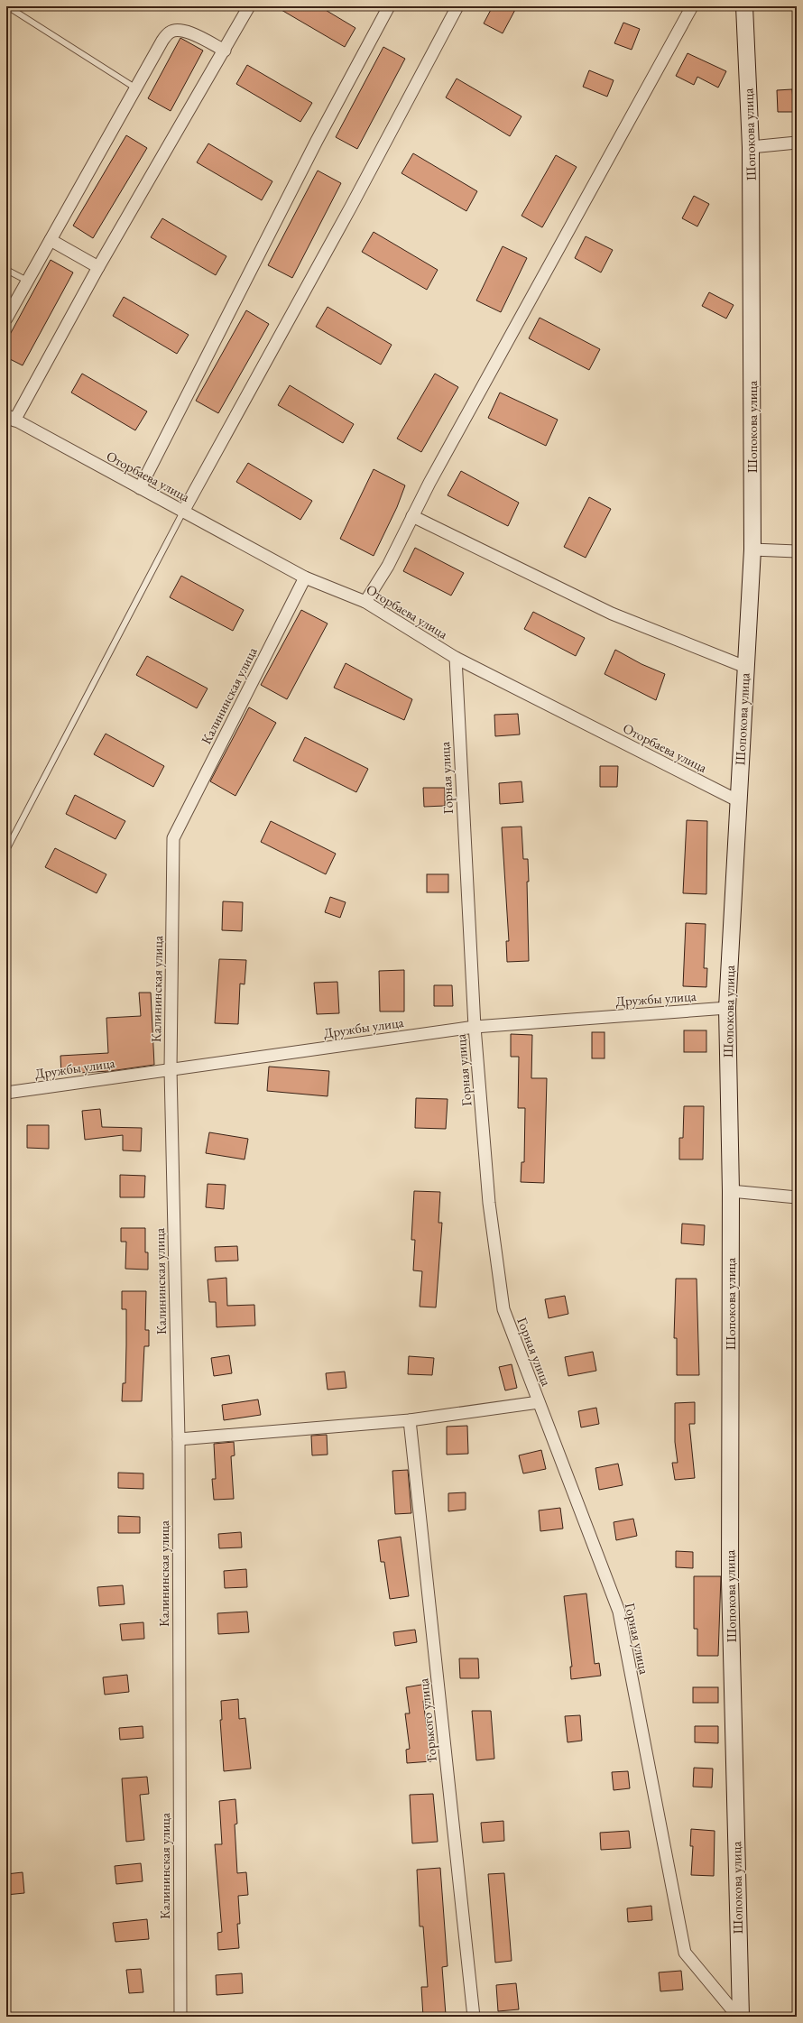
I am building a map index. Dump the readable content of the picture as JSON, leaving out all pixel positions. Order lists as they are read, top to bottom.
{
  "streets": {
    "street": [
      "Шопокова улица",
      "Оторбаева улица",
      "Калининская улица",
      "Горная улица",
      "Дружбы улица",
      "Горького улица"
    ]
  },
  "crossings": [
    ["Шопокова улица", "Оторбаева улица"],
    ["Шопокова улица", "Горная улица"],
    ["Шопокова улица", "Дружбы улица"],
    ["Оторбаева улица", "Калининская улица"],
    ["Оторбаева улица", "Горная улица"],
    ["Калининская улица", "Дружбы улица"],
    ["Горная улица", "Дружбы улица"]
  ]
}
